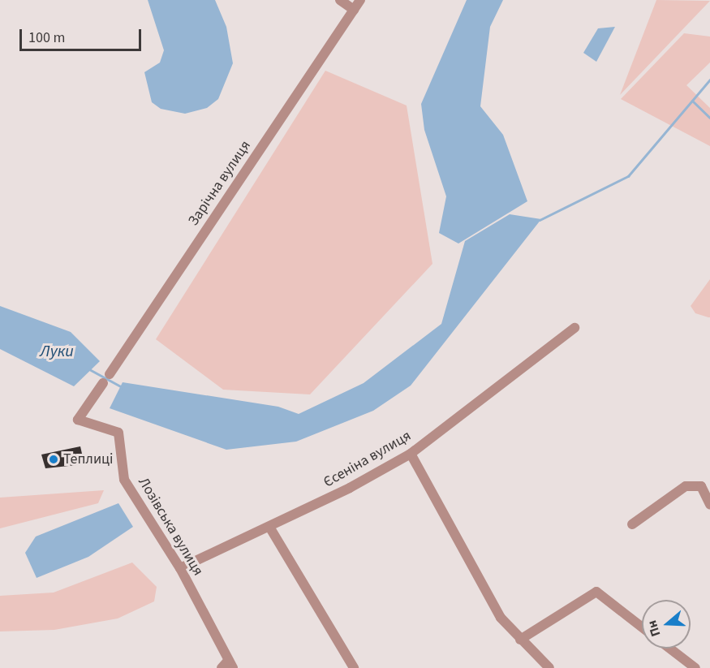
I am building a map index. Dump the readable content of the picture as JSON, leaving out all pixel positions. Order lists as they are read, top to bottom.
{
  "streets": {
    "street": ["Зарічна вулиця", "Єсеніна вулиця", "Лозівська вулиця"]
  },
  "crossings": [
    ["Єсеніна вулиця", "Лозівська вулиця"]
  ],
  "water": ["Луки"],
  "places": ["Теплиці"],
  "scale_bar": "100 m",
  "north": "left"
}
